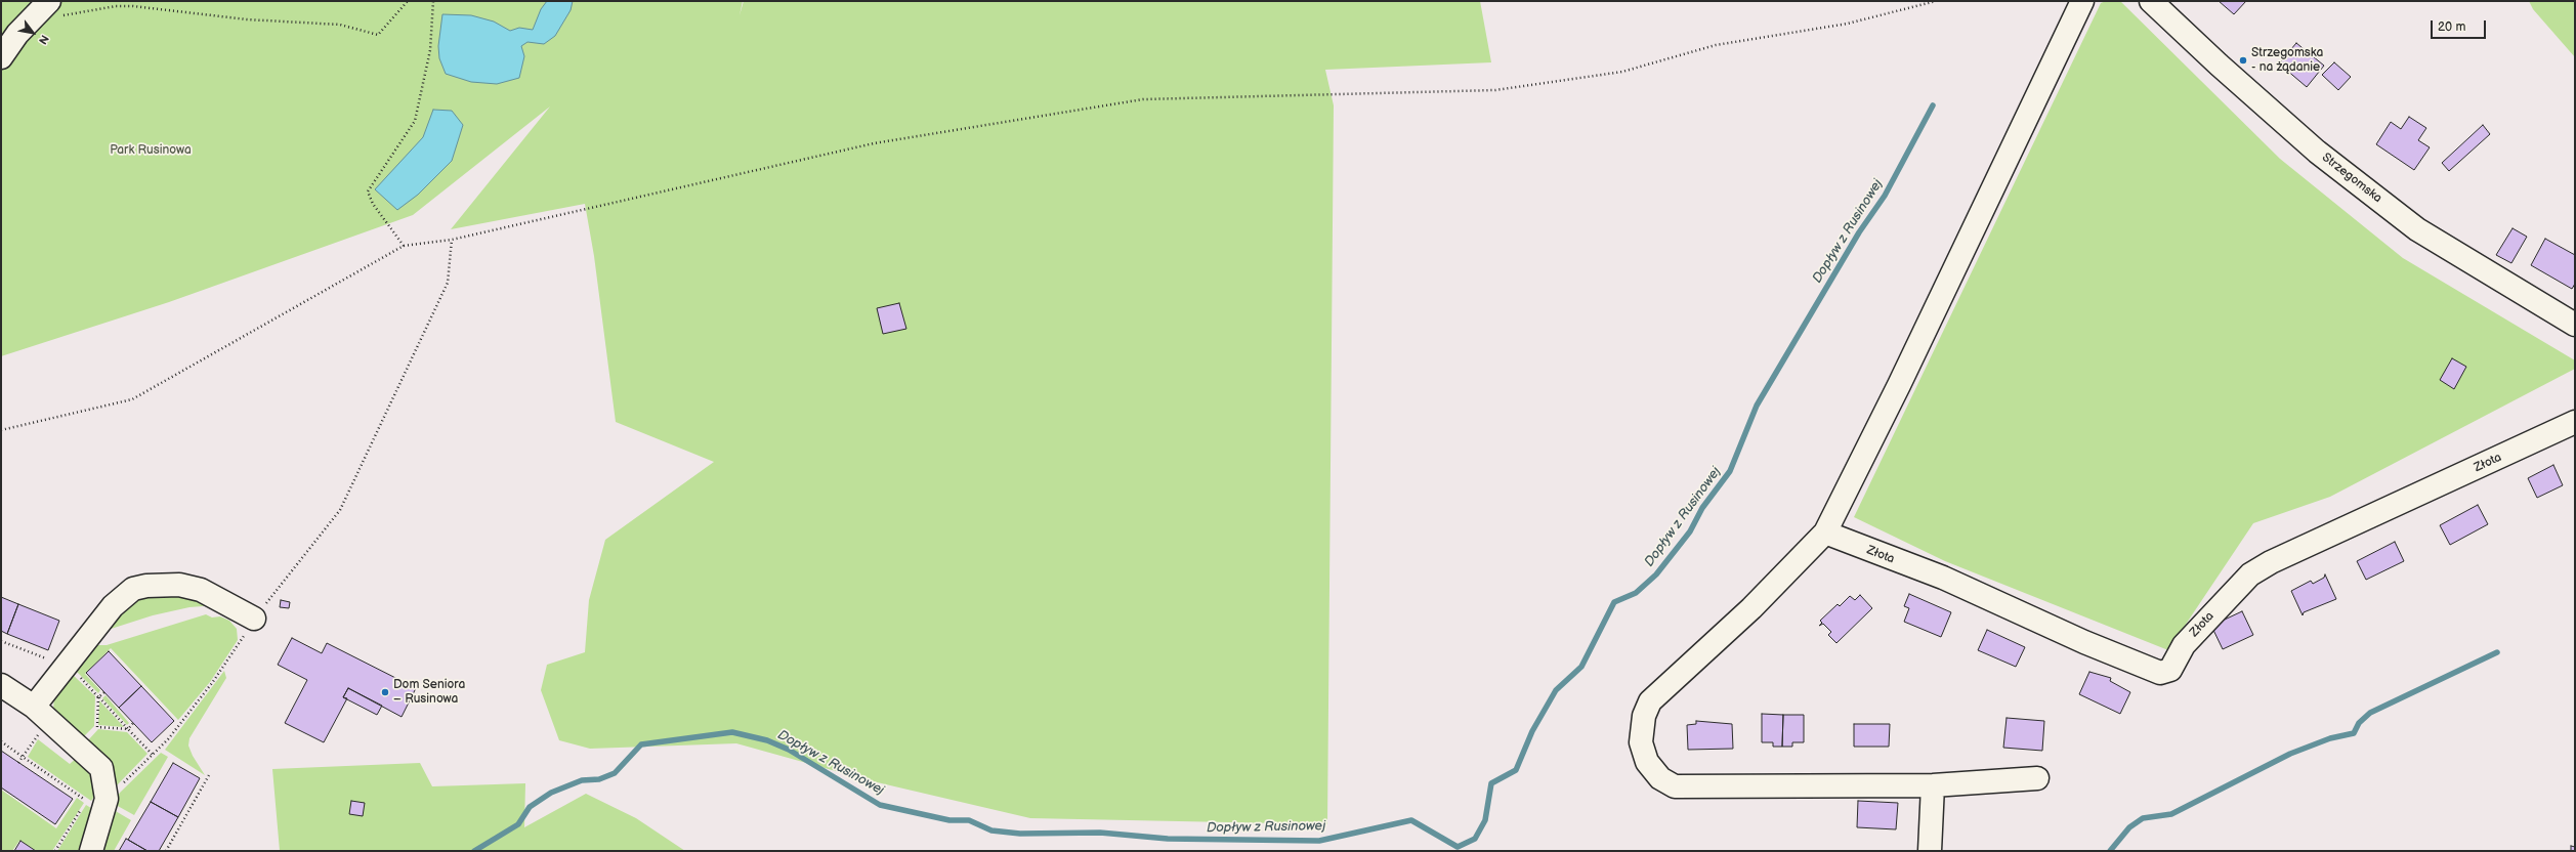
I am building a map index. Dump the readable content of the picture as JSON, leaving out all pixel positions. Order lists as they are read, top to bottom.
{
  "streets": {
    "street": ["Strzegomska", "Złota"]
  },
  "water": ["Dopływ z Rusinowej"],
  "parks": ["Park Rusinowa"],
  "places": ["Strzegomska - na żądanie", "Dom Seniora – Rusinowa"],
  "scale_bar": "20 m",
  "north": "bottom right"
}
